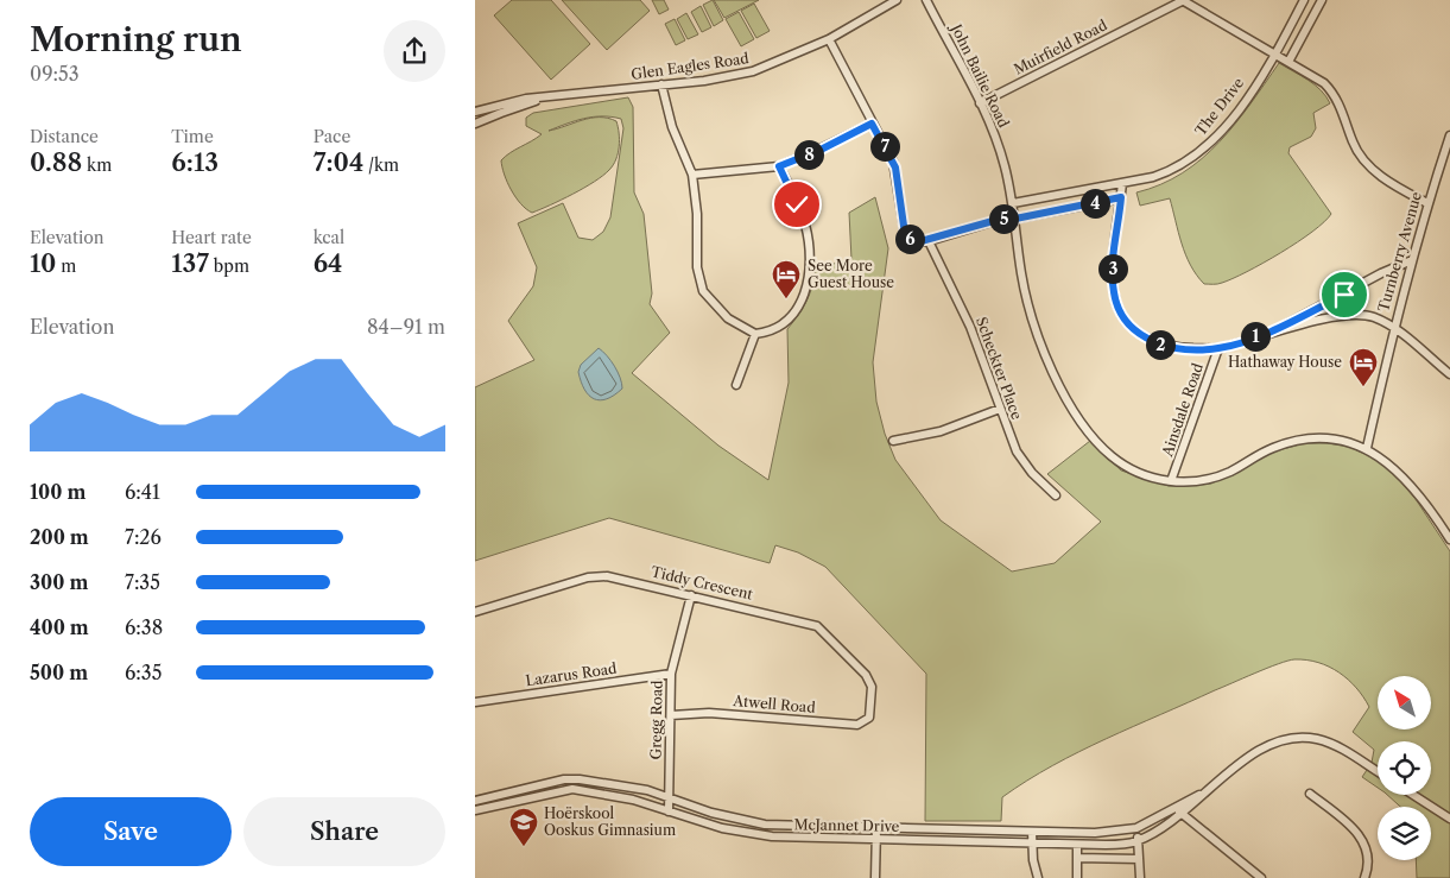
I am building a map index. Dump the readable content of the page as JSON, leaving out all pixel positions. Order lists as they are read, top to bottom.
{
  "streets": {
    "street": [
      "Muirfield Road",
      "Glen Eagles Road",
      "John Bailie Road",
      "The Drive",
      "Turnberry Avenue",
      "Scheckter Place",
      "Ainsdale Road",
      "Tiddy Crescent",
      "Lazarus Road",
      "Atwell Road",
      "Gregg Road",
      "McJannet Drive"
    ]
  },
  "crossings": [
    ["Muirfield Road", "John Bailie Road"],
    ["John Bailie Road", "The Drive"],
    ["John Bailie Road", "Turnberry Avenue"],
    ["John Bailie Road", "Ainsdale Road"],
    ["Tiddy Crescent", "Atwell Road"],
    ["Tiddy Crescent", "Gregg Road"],
    ["Lazarus Road", "Gregg Road"],
    ["Atwell Road", "Gregg Road"],
    ["Gregg Road", "McJannet Drive"]
  ],
  "places": {
    "hotel": ["See More Guest House", "Hathaway House"],
    "school or university": ["Hoërskool Ooskus Gimnasium"]
  },
  "north": "top left",
  "page": {
    "heading": ["Morning run", "09:53"],
    "stats": [
      ["Distance", "0.88 km"],
      ["Time", "6:13"],
      ["Pace", "7:04 /km"],
      ["Elevation", "10 m"],
      ["Heart rate", "137 bpm"],
      ["kcal", "64"]
    ],
    "pins": [
      "7",
      "8",
      "4",
      "5",
      "6",
      "3",
      "1",
      "2"
    ],
    "chart": ["Elevation", "84–91 m"],
    "list": [
      {
        "name": "100 m",
        "note": "6:41"
      },
      {
        "name": "200 m",
        "note": "7:26"
      },
      {
        "name": "300 m",
        "note": "7:35"
      },
      {
        "name": "400 m",
        "note": "6:38"
      },
      {
        "name": "500 m",
        "note": "6:35"
      }
    ],
    "buttons": ["Save", "Share"]
  }
}
